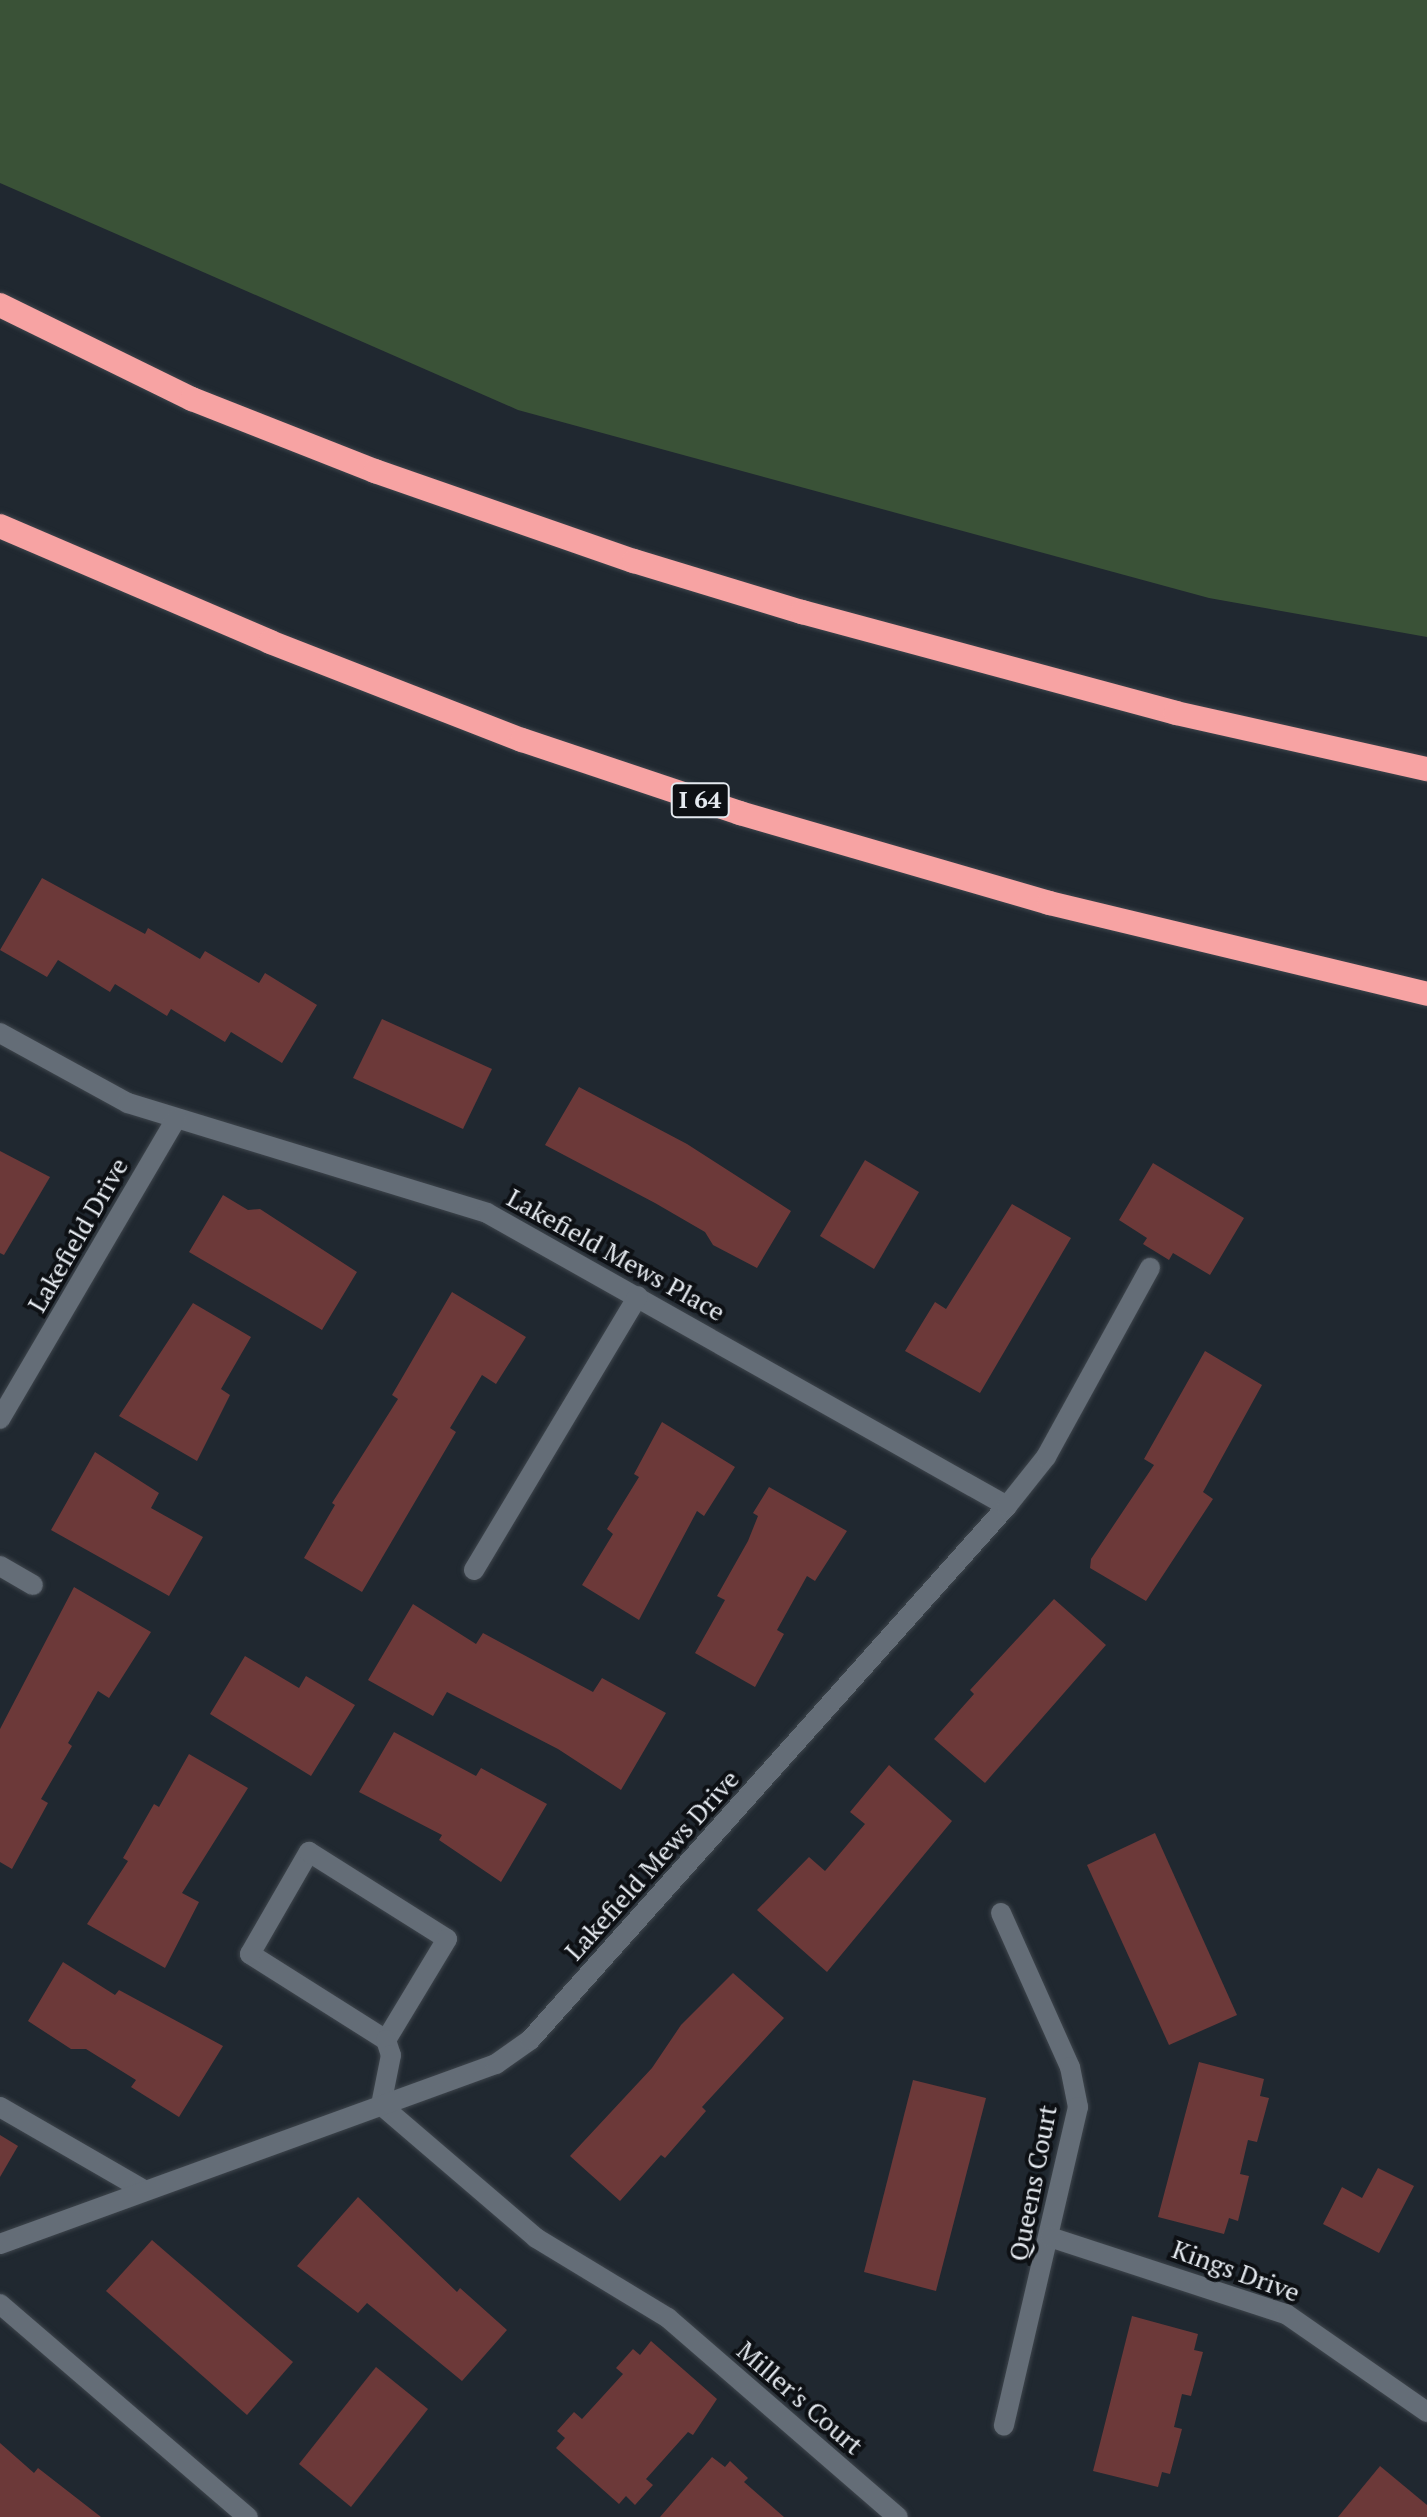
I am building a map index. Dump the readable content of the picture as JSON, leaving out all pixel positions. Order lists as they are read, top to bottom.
{
  "streets": {
    "highway": ["I 64"],
    "street": [
      "Lakefield Drive",
      "Lakefield Mews Place",
      "Lakefield Mews Drive",
      "Queens Court",
      "Kings Drive",
      "Miller's Court"
    ]
  },
  "crossings": [
    ["Lakefield Drive", "Lakefield Mews Place"],
    ["Lakefield Mews Place", "Lakefield Mews Drive"],
    ["Lakefield Mews Drive", "Miller's Court"],
    ["Queens Court", "Kings Drive"]
  ]
}
